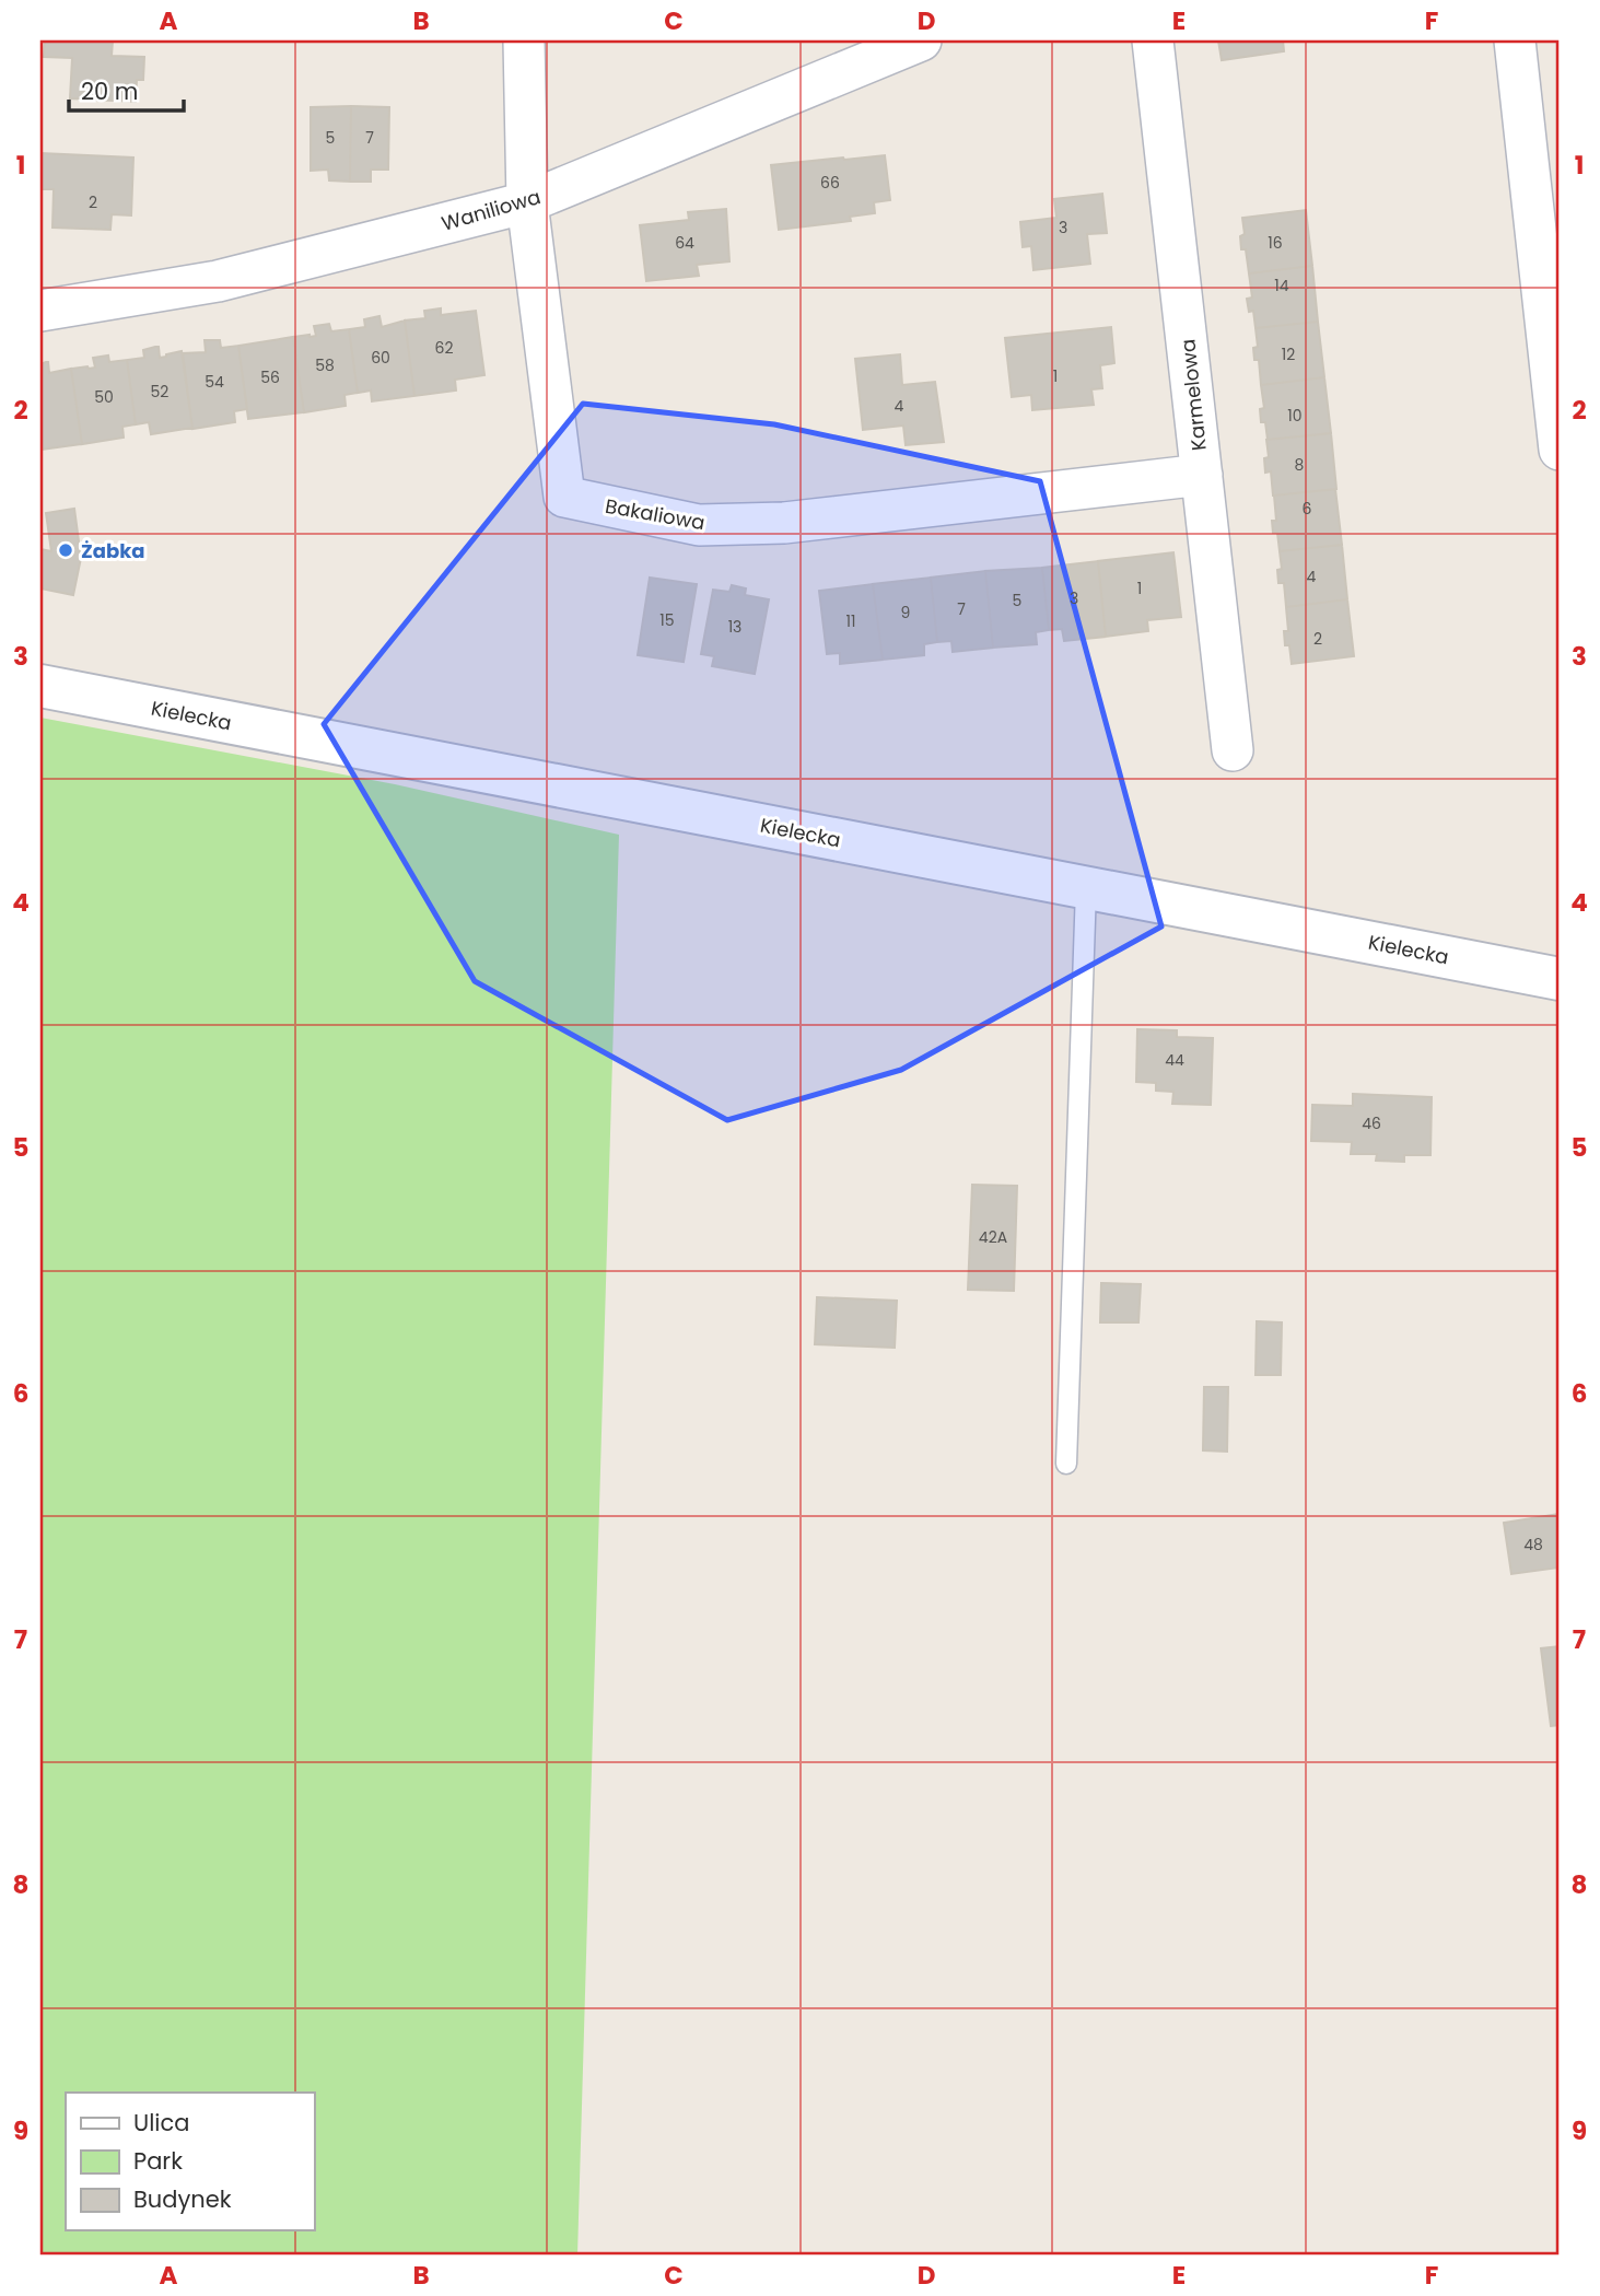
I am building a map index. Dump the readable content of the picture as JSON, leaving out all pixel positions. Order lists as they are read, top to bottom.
{
  "streets": {
    "street": [
      "Waniliowa",
      "Karmelowa",
      "Bakaliowa",
      "Kielecka"
    ]
  },
  "crossings": [
    ["Waniliowa", "Bakaliowa"],
    ["Karmelowa", "Bakaliowa"]
  ],
  "places": ["Żabka"],
  "house_numbers": [
    "5",
    "7",
    "66",
    "2",
    "3",
    "64",
    "16",
    "14",
    "62",
    "12",
    "60",
    "58",
    "1",
    "56",
    "54",
    "52",
    "50",
    "4",
    "10",
    "8",
    "6",
    "4",
    "1",
    "3",
    "5",
    "7",
    "9",
    "15",
    "11",
    "13",
    "2",
    "44",
    "46",
    "42A",
    "48"
  ],
  "legend": ["Ulica", "Park", "Budynek"],
  "scale_bar": "20 m",
  "grid": {
    "columns": [
      "A",
      "B",
      "C",
      "D",
      "E",
      "F"
    ],
    "rows": [
      "1",
      "2",
      "3",
      "4",
      "5",
      "6",
      "7",
      "8",
      "9"
    ]
  }
}
